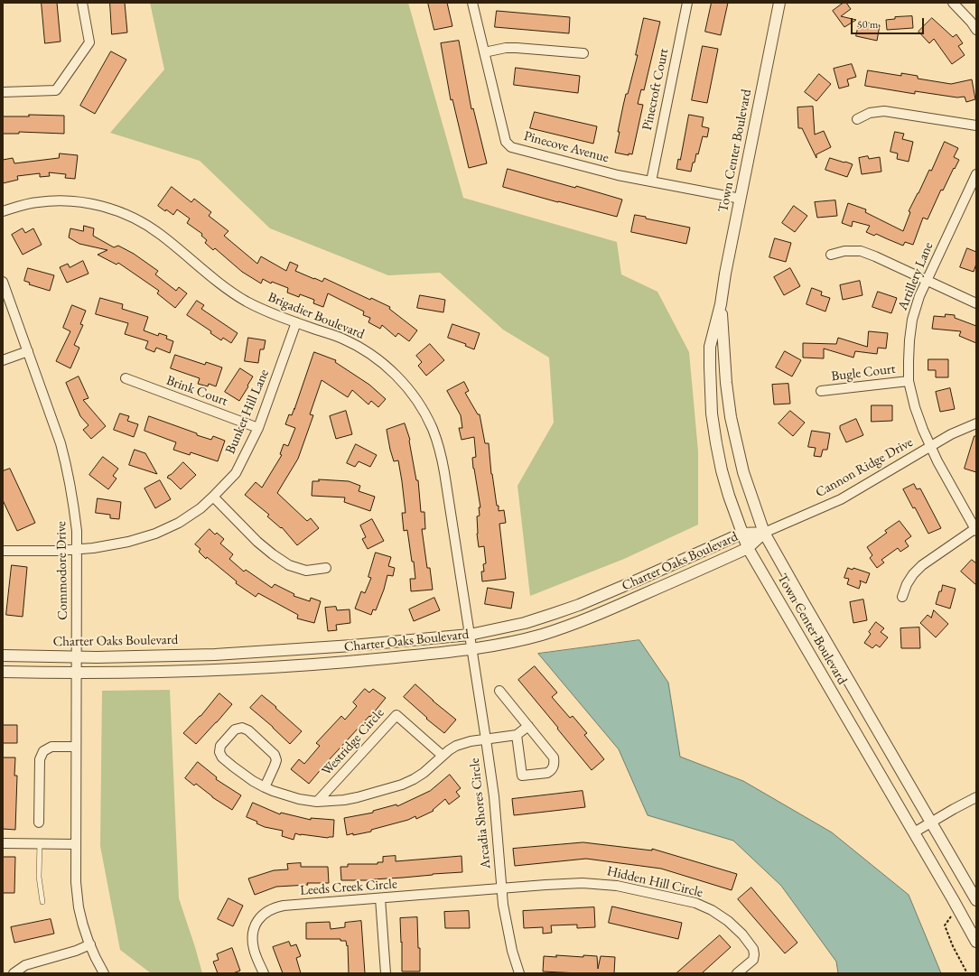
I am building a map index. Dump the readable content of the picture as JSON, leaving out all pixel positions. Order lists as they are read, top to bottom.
{
  "streets": {
    "street": [
      "Pinecroft Court",
      "Pinecove Avenue",
      "Town Center Boulevard",
      "Artillery Lane",
      "Brigadier Boulevard",
      "Bugle Court",
      "Brink Court",
      "Bunker Hill Lane",
      "Cannon Ridge Drive",
      "Charter Oaks Boulevard",
      "Commodore Drive",
      "Westridge Circle",
      "Arcadia Shores Circle",
      "Hidden Hill Circle",
      "Leeds Creek Circle"
    ]
  },
  "crossings": [
    ["Pinecroft Court", "Pinecove Avenue"],
    ["Pinecove Avenue", "Town Center Boulevard"],
    ["Town Center Boulevard", "Cannon Ridge Drive"],
    ["Town Center Boulevard", "Charter Oaks Boulevard"],
    ["Artillery Lane", "Bugle Court"],
    ["Artillery Lane", "Cannon Ridge Drive"],
    ["Brigadier Boulevard", "Bunker Hill Lane"],
    ["Brigadier Boulevard", "Charter Oaks Boulevard"],
    ["Brigadier Boulevard", "Arcadia Shores Circle"],
    ["Brink Court", "Bunker Hill Lane"],
    ["Bunker Hill Lane", "Commodore Drive"],
    ["Cannon Ridge Drive", "Charter Oaks Boulevard"],
    ["Charter Oaks Boulevard", "Commodore Drive"],
    ["Charter Oaks Boulevard", "Arcadia Shores Circle"],
    ["Arcadia Shores Circle", "Hidden Hill Circle"],
    ["Arcadia Shores Circle", "Leeds Creek Circle"],
    ["Hidden Hill Circle", "Leeds Creek Circle"]
  ],
  "scale_bar": "50 m"
}
